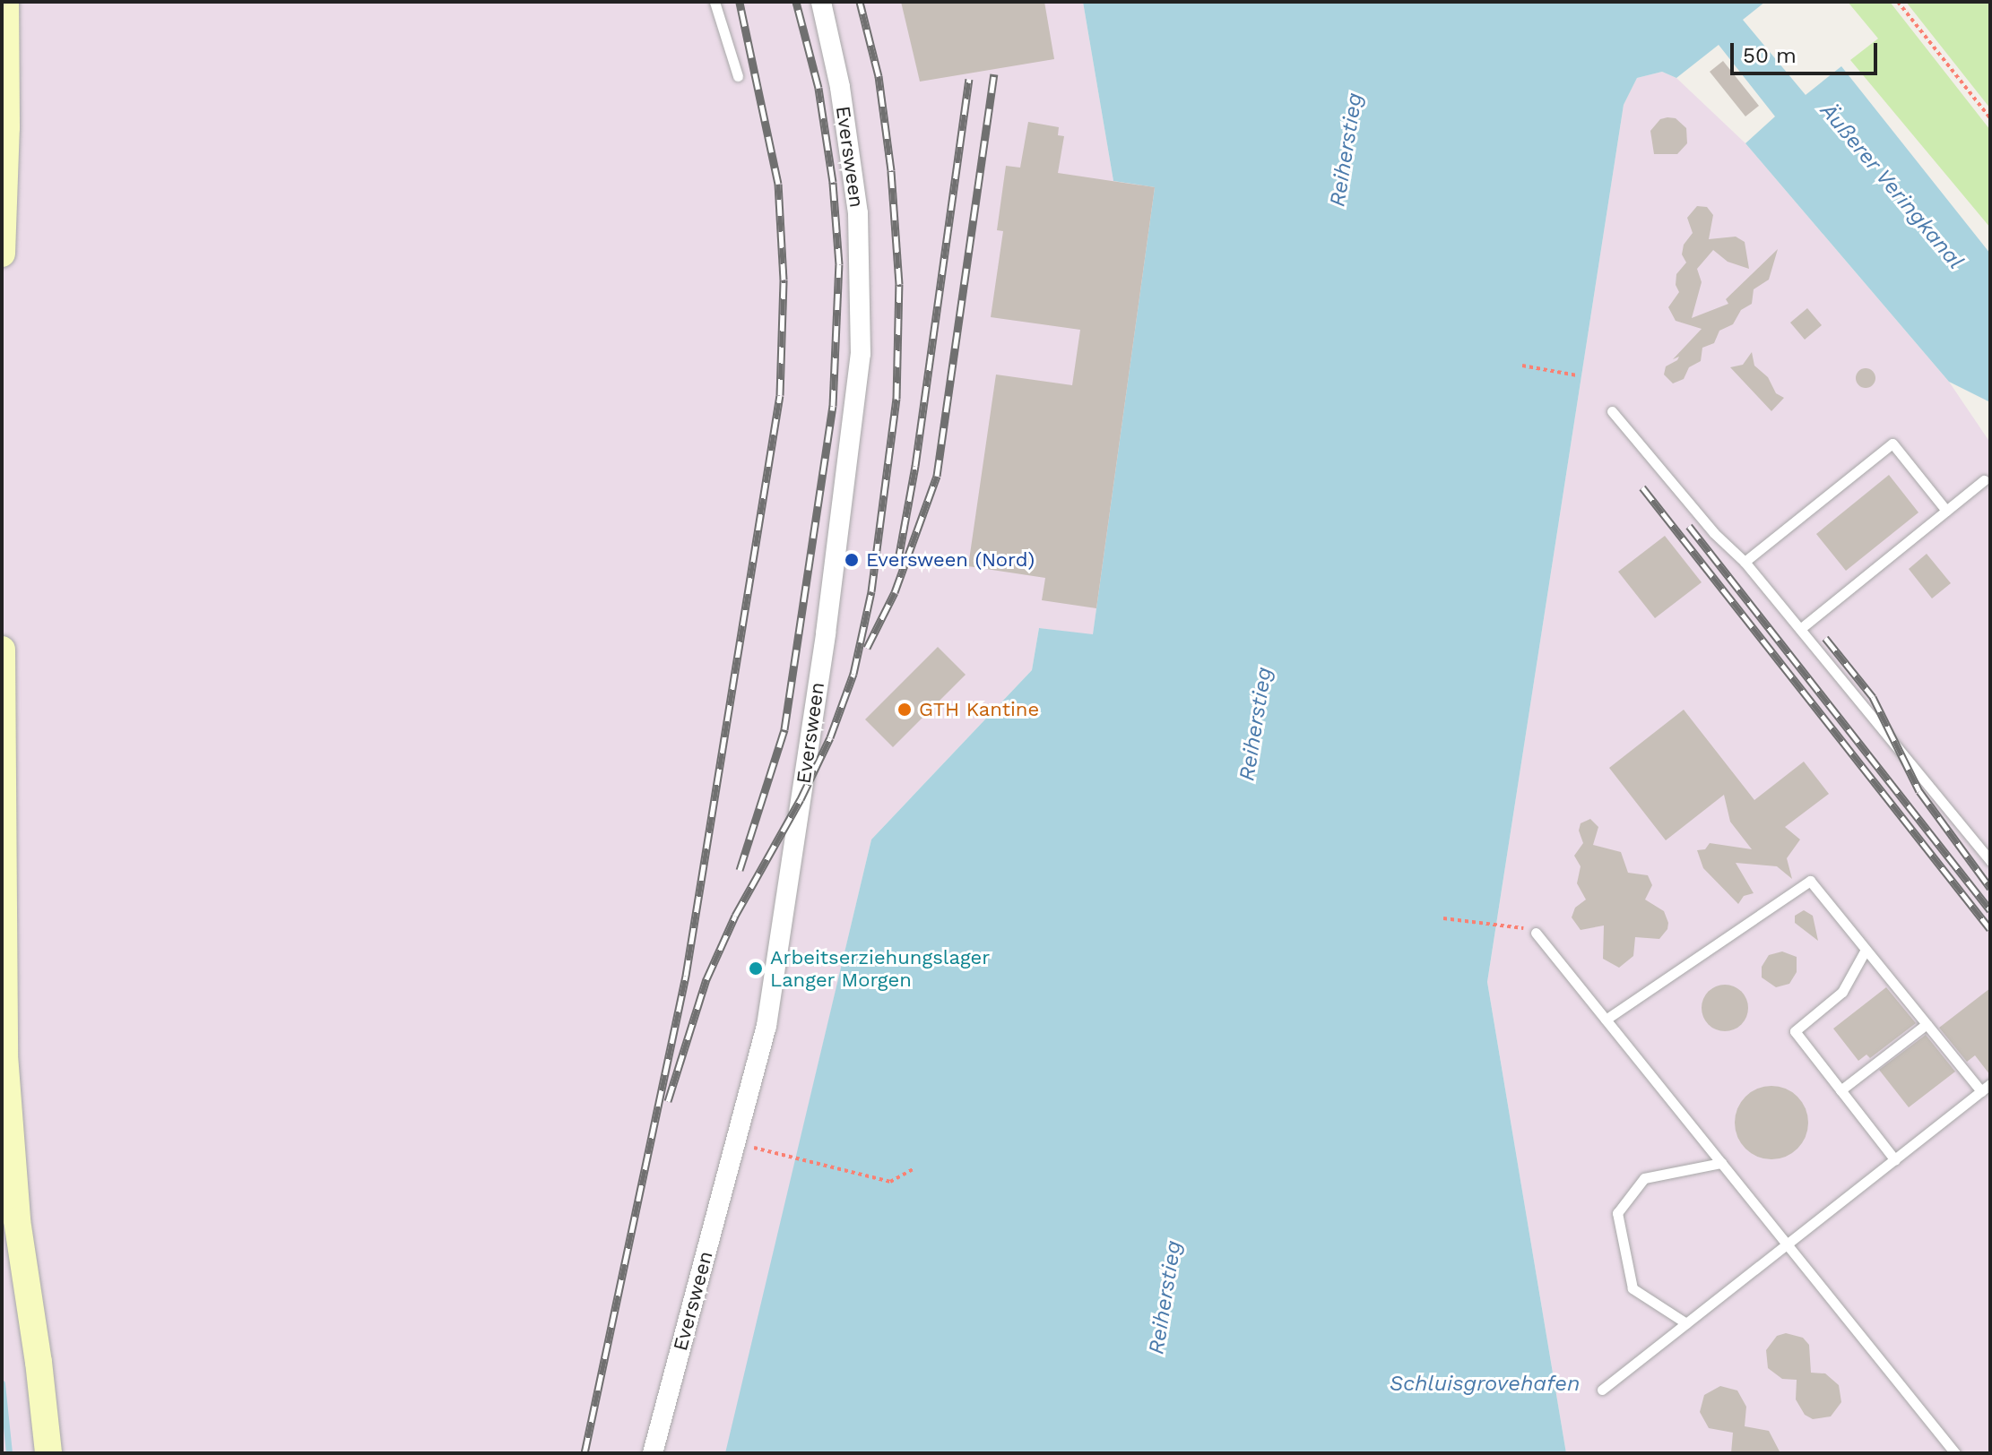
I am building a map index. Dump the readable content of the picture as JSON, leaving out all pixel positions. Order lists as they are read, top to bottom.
{
  "streets": {
    "street": ["Eversween"]
  },
  "water": ["Reiherstieg", "Äußerer Veringkanal", "Schluisgrovehafen"],
  "places": ["Eversween (Nord)", "GTH Kantine", "Arbeitserziehungslager Langer Morgen"],
  "scale_bar": "50 m"
}
